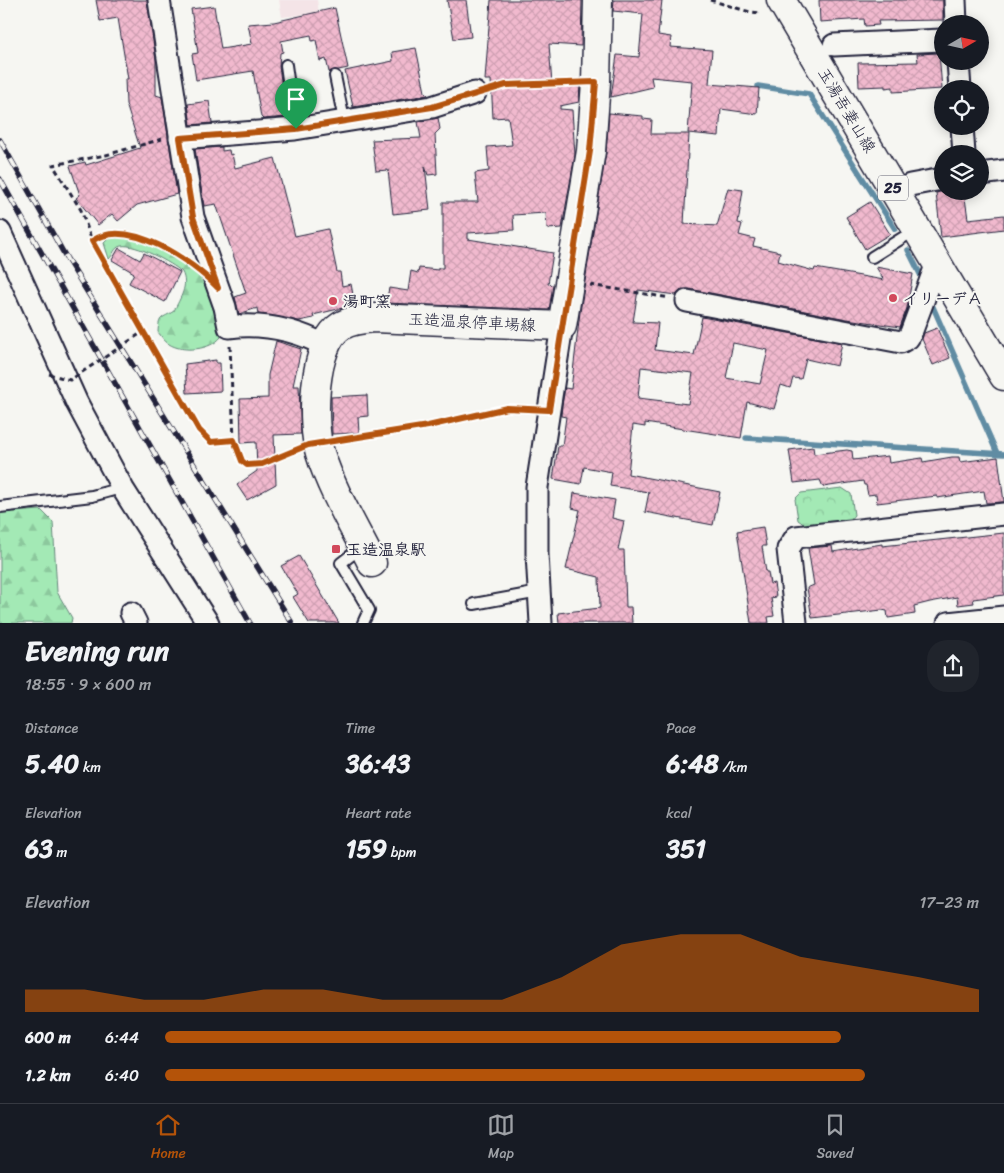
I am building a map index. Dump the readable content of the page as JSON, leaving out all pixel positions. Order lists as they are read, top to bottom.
{
  "streets": {
    "main road": ["玉湯吾妻山線", "25", "玉造温泉停車場線"]
  },
  "places": {
    "other": ["イリーデＡ", "湯町窯"],
    "transit": ["玉造温泉駅"]
  },
  "north": "right",
  "page": {
    "heading": ["Evening run", "18:55 · 9 × 600 m"],
    "stats": [
      ["Distance", "5.40 km"],
      ["Time", "36:43"],
      ["Pace", "6:48 /km"],
      ["Elevation", "63 m"],
      ["Heart rate", "159 bpm"],
      ["kcal", "351"]
    ],
    "chart": ["Elevation", "17–23 m"],
    "list": [
      {
        "name": "600 m",
        "note": "6:44"
      },
      {
        "name": "1.2 km",
        "note": "6:40"
      }
    ],
    "tabs": ["Home", "Map", "Saved"]
  }
}
